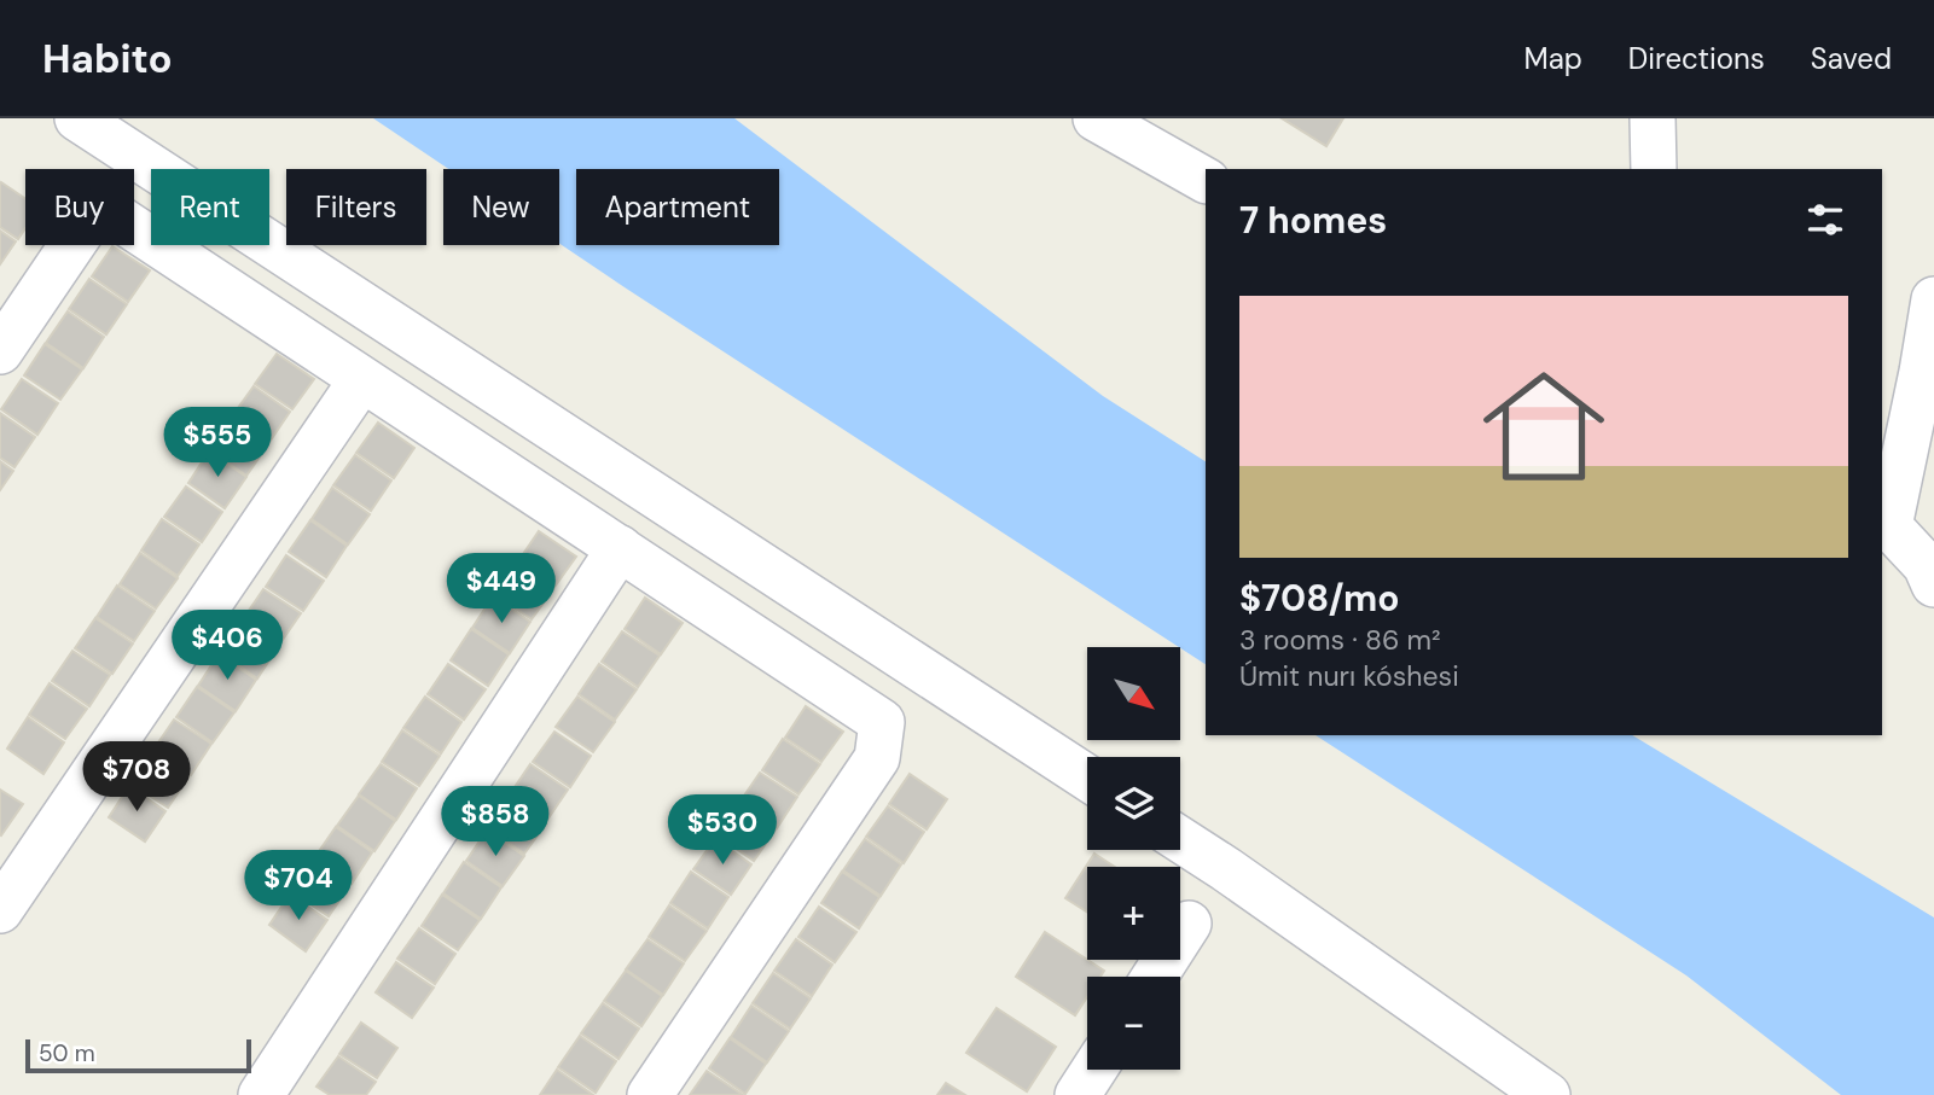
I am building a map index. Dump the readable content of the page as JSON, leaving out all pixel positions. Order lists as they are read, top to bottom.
{
  "scale_bar": "50 m",
  "north": "bottom right",
  "page": {
    "header": "Habito",
    "nav": ["Map", "Directions", "Saved"],
    "chip": [
      "Buy",
      "Rent",
      "Filters",
      "New",
      "Apartment"
    ],
    "heading": "7 homes",
    "list": [
      {
        "name": "$708/mo",
        "note": "3 rooms · 86 m² · Úmit nurı kóshesi"
      }
    ],
    "price": [
      "$555",
      "$449",
      "$406",
      "$708",
      "$858",
      "$530",
      "$704"
    ],
    "map_buttons": ["+", "−"],
    "scale": "50 m"
  }
}
